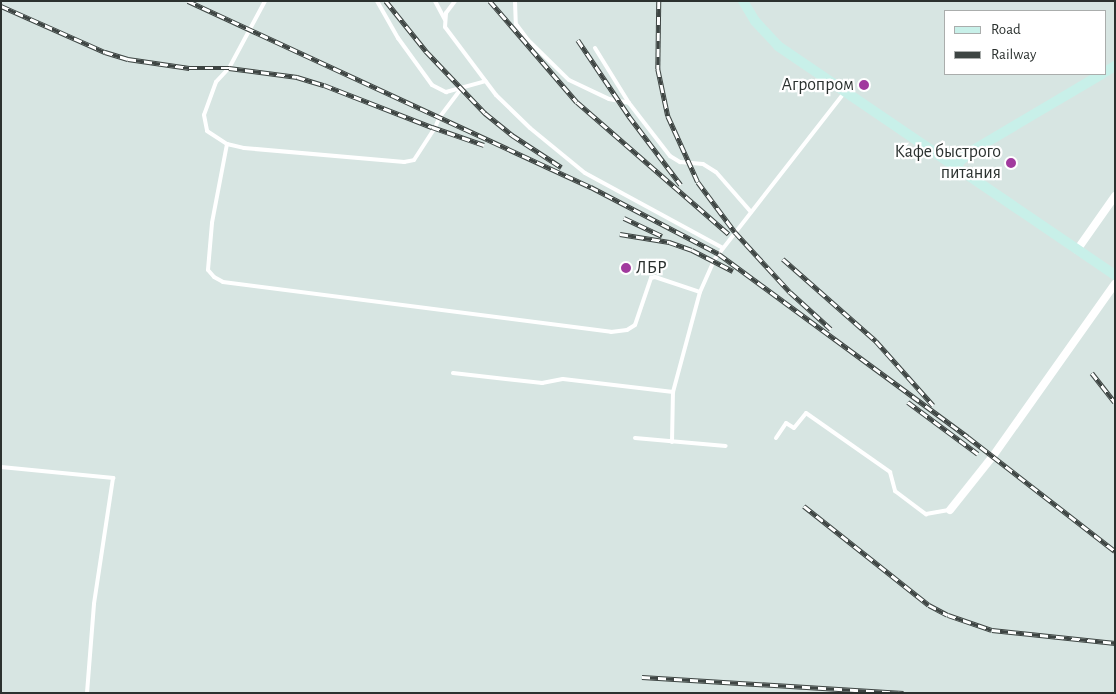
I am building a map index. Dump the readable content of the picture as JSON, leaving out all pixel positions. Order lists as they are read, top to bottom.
{
  "places": ["Агропром", "Кафе быстрого питания", "ЛБР"],
  "legend": ["Road", "Railway"]
}
